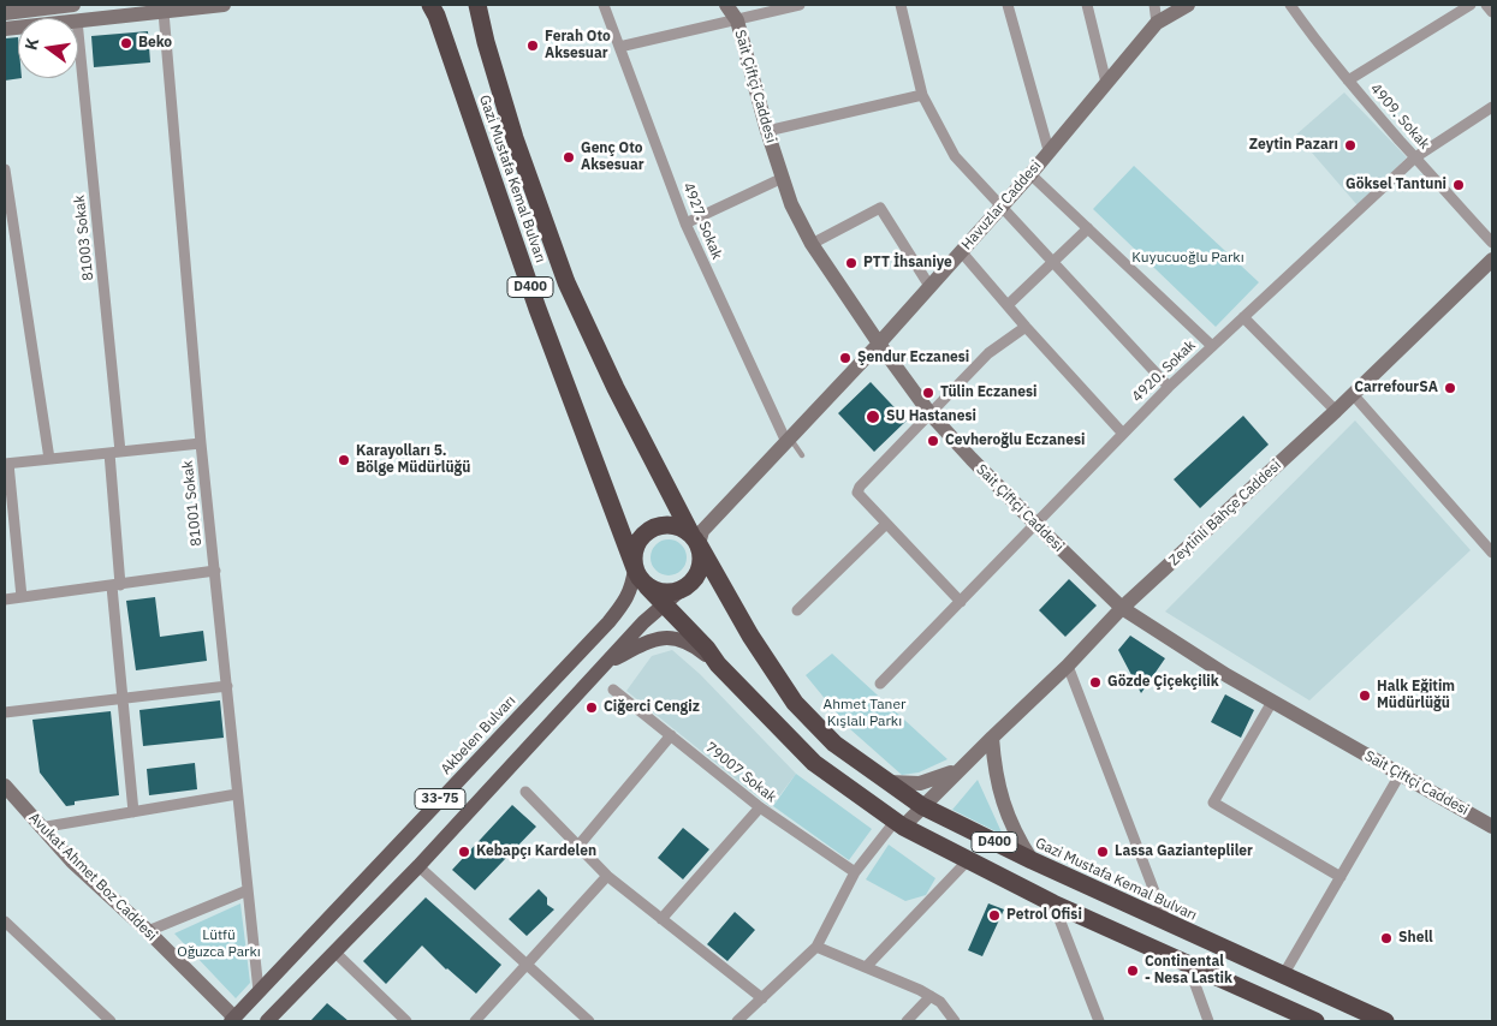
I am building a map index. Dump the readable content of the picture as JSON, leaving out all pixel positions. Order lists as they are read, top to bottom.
{
  "streets": {
    "highway": ["Gazi Mustafa Kemal Bulvarı", "D400"],
    "main road": ["Akbelen Bulvarı", "33-75"],
    "street": [
      "Sait Çiftçi Caddesi",
      "4909. Sokak",
      "Havuzlar Caddesi",
      "4927. Sokak",
      "81003 Sokak",
      "4920. Sokak",
      "81001 Sokak",
      "Zeytinli Bahçe Caddesi",
      "79007 Sokak",
      "Avukat Ahmet Boz Caddesi"
    ]
  },
  "crossings": [
    ["Sait Çiftçi Caddesi", "Havuzlar Caddesi"],
    ["Sait Çiftçi Caddesi", "4920. Sokak"],
    ["Sait Çiftçi Caddesi", "Zeytinli Bahçe Caddesi"],
    ["4909. Sokak", "4920. Sokak"],
    ["Gazi Mustafa Kemal Bulvarı", "Havuzlar Caddesi"],
    ["Gazi Mustafa Kemal Bulvarı", "D400"],
    ["Gazi Mustafa Kemal Bulvarı", "Akbelen Bulvarı"],
    ["Gazi Mustafa Kemal Bulvarı", "33-75"],
    ["Havuzlar Caddesi", "4927. Sokak"],
    ["Havuzlar Caddesi", "D400"],
    ["Havuzlar Caddesi", "Akbelen Bulvarı"],
    ["Havuzlar Caddesi", "33-75"],
    ["D400", "Akbelen Bulvarı"],
    ["D400", "33-75"],
    ["81001 Sokak", "Akbelen Bulvarı"],
    ["Akbelen Bulvarı", "33-75"],
    ["Akbelen Bulvarı", "Avukat Ahmet Boz Caddesi"]
  ],
  "parks": ["Kuyucuoğlu Parkı", "Ahmet Taner Kışlalı Parkı", "Lütfü Oğuzca Parkı"],
  "places": [
    "Beko",
    "Ferah Oto Aksesuar",
    "Zeytin Pazarı",
    "Genç Oto Aksesuar",
    "Göksel Tantuni",
    "PTT İhsaniye",
    "Şendur Eczanesi",
    "CarrefourSA",
    "Tülin Eczanesi",
    "SU Hastanesi",
    "Cevheroğlu Eczanesi",
    "Karayolları 5. Bölge Müdürlüğü",
    "Gözde Çiçekçilik",
    "Halk Eğitim Müdürlüğü",
    "Ciğerci Cengiz",
    "Kebapçı Kardelen",
    "Lassa Gaziantepliler",
    "Petrol Ofisi",
    "Shell",
    "Continental - Nesa Lastik"
  ],
  "north": "left"
}
